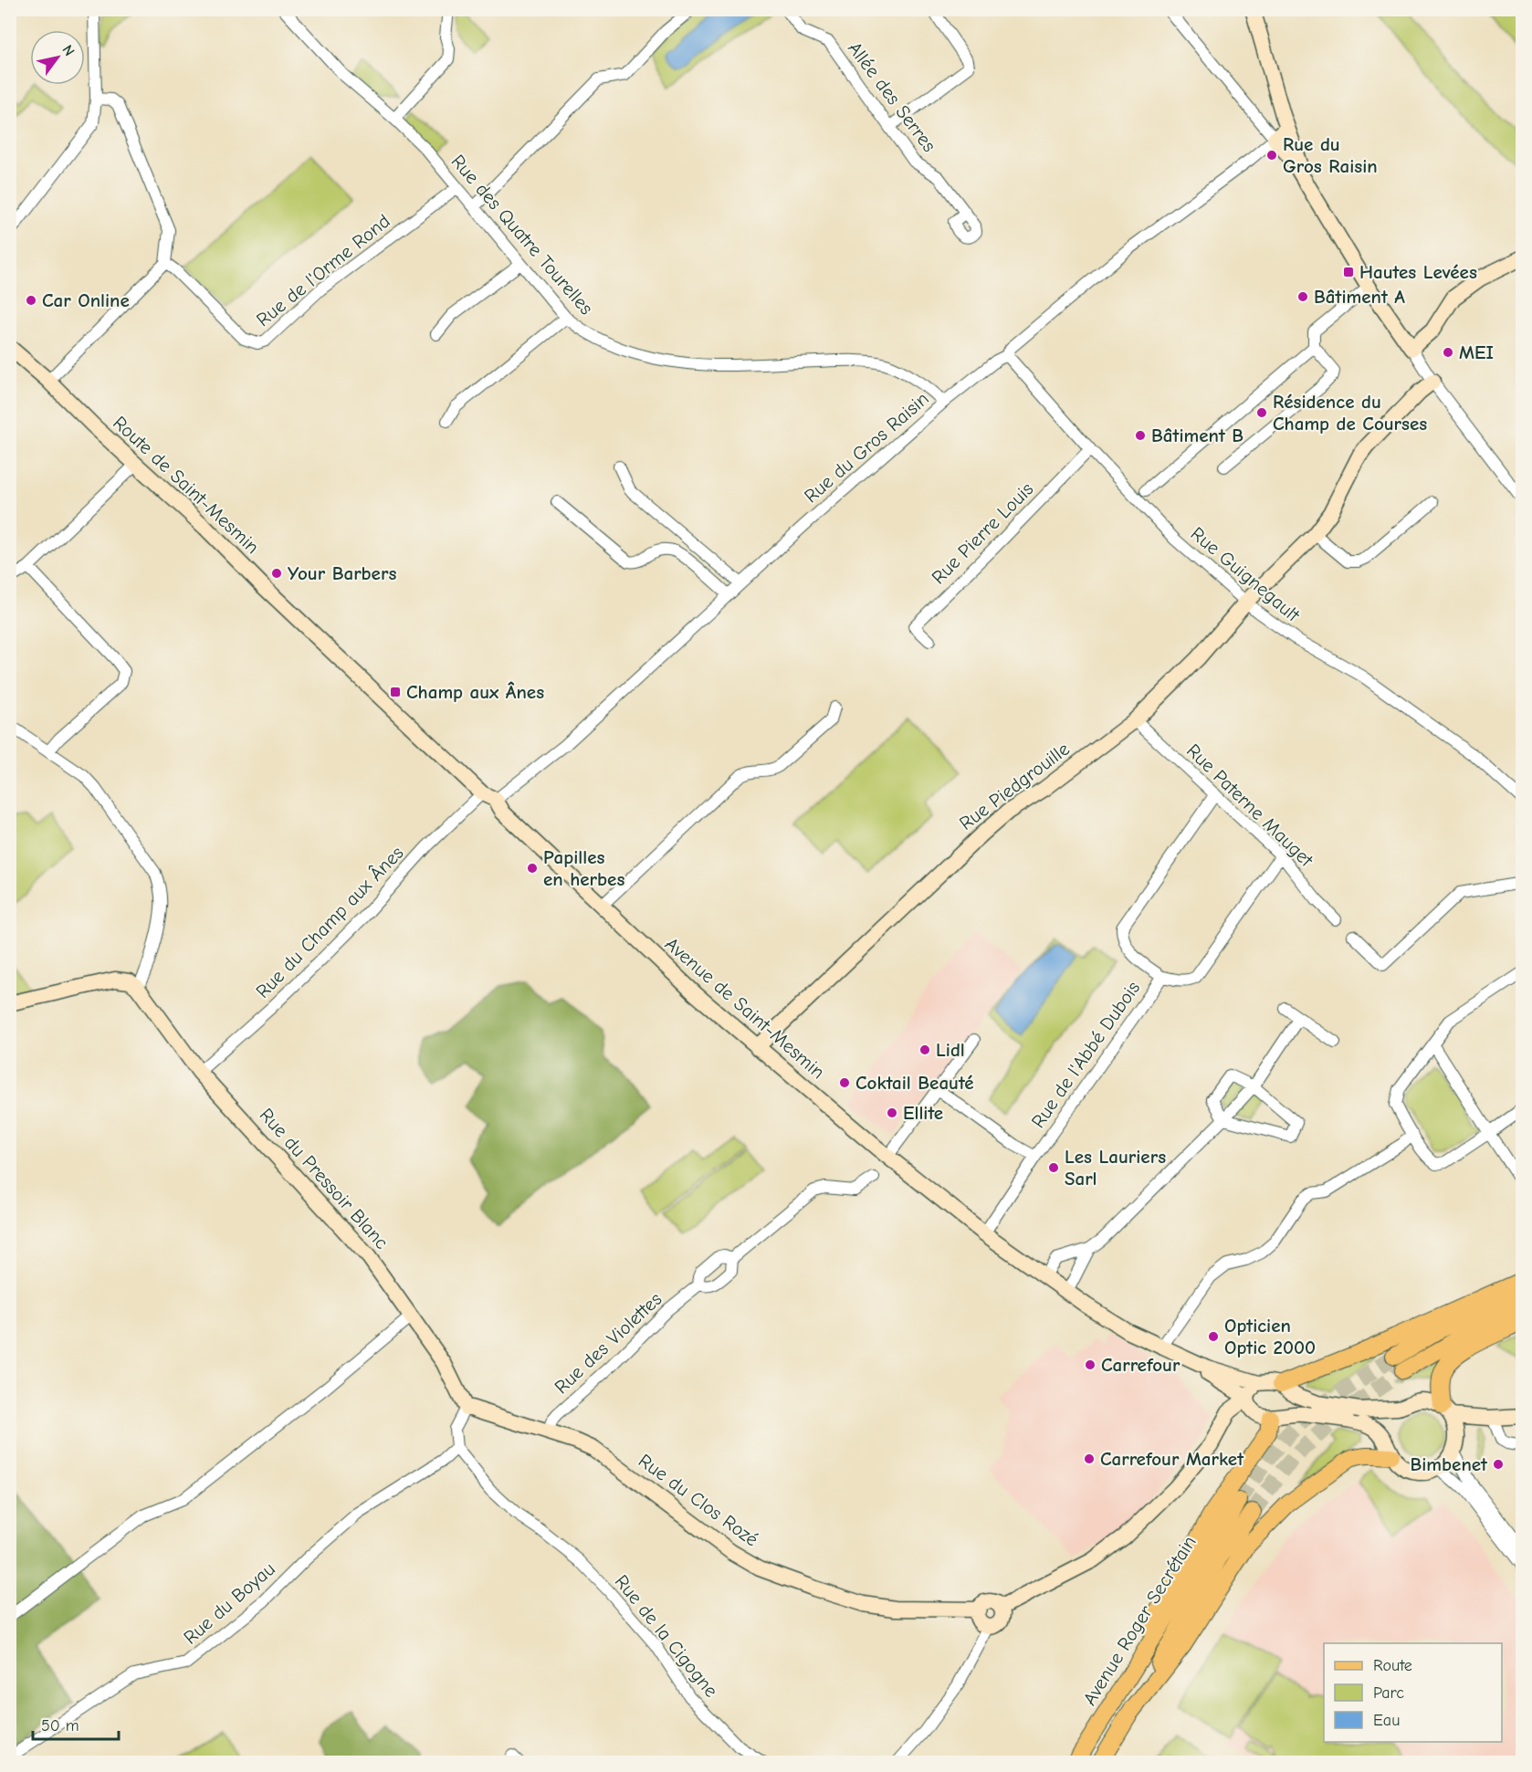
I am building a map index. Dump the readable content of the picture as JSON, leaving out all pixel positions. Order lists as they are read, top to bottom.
{
  "streets": {
    "main road": ["Avenue Roger Secrétain"],
    "street": [
      "Allée des Serres",
      "Rue des Quatre Tourelles",
      "Rue de l'Orme Rond",
      "Rue du Gros Raisin",
      "Route de Saint-Mesmin",
      "Rue Pierre Louis",
      "Rue Guignegault",
      "Rue Piedgrouille",
      "Rue Paterne Mauget",
      "Rue du Champ aux Ânes",
      "Avenue de Saint-Mesmin",
      "Rue de l'Abbé Dubois",
      "Rue du Pressoir Blanc",
      "Rue des Violettes",
      "Rue du Clos Rozé",
      "Rue du Boyau",
      "Rue de la Cigogne"
    ]
  },
  "crossings": [
    ["Rue des Quatre Tourelles", "Rue de l'Orme Rond"],
    ["Rue des Quatre Tourelles", "Rue du Gros Raisin"],
    ["Rue du Gros Raisin", "Rue Guignegault"],
    ["Rue du Gros Raisin", "Rue du Champ aux Ânes"],
    ["Rue du Gros Raisin", "Avenue de Saint-Mesmin"],
    ["Route de Saint-Mesmin", "Avenue de Saint-Mesmin"],
    ["Rue Pierre Louis", "Rue Guignegault"],
    ["Rue Guignegault", "Rue Piedgrouille"],
    ["Rue Piedgrouille", "Rue Paterne Mauget"],
    ["Rue Piedgrouille", "Avenue de Saint-Mesmin"],
    ["Rue Paterne Mauget", "Rue de l'Abbé Dubois"],
    ["Rue du Champ aux Ânes", "Avenue de Saint-Mesmin"],
    ["Rue du Champ aux Ânes", "Rue du Pressoir Blanc"],
    ["Avenue de Saint-Mesmin", "Rue de l'Abbé Dubois"],
    ["Rue du Pressoir Blanc", "Rue du Clos Rozé"],
    ["Rue des Violettes", "Rue du Clos Rozé"],
    ["Rue du Boyau", "Rue de la Cigogne"]
  ],
  "places": {
    "other": [
      "Rue du Gros Raisin",
      "Bâtiment A",
      "Car Online",
      "MEI",
      "Résidence du Champ de Courses",
      "Bâtiment B",
      "Your Barbers",
      "Papilles en herbes",
      "Lidl",
      "Coktail Beauté",
      "Ellite",
      "Les Lauriers Sarl",
      "Opticien Optic 2000",
      "Carrefour",
      "Carrefour Market",
      "Bimbenet"
    ],
    "transit": ["Hautes Levées", "Champ aux Ânes"]
  },
  "legend": ["Route", "Parc", "Eau"],
  "scale_bar": "50 m",
  "north": "top right"
}
